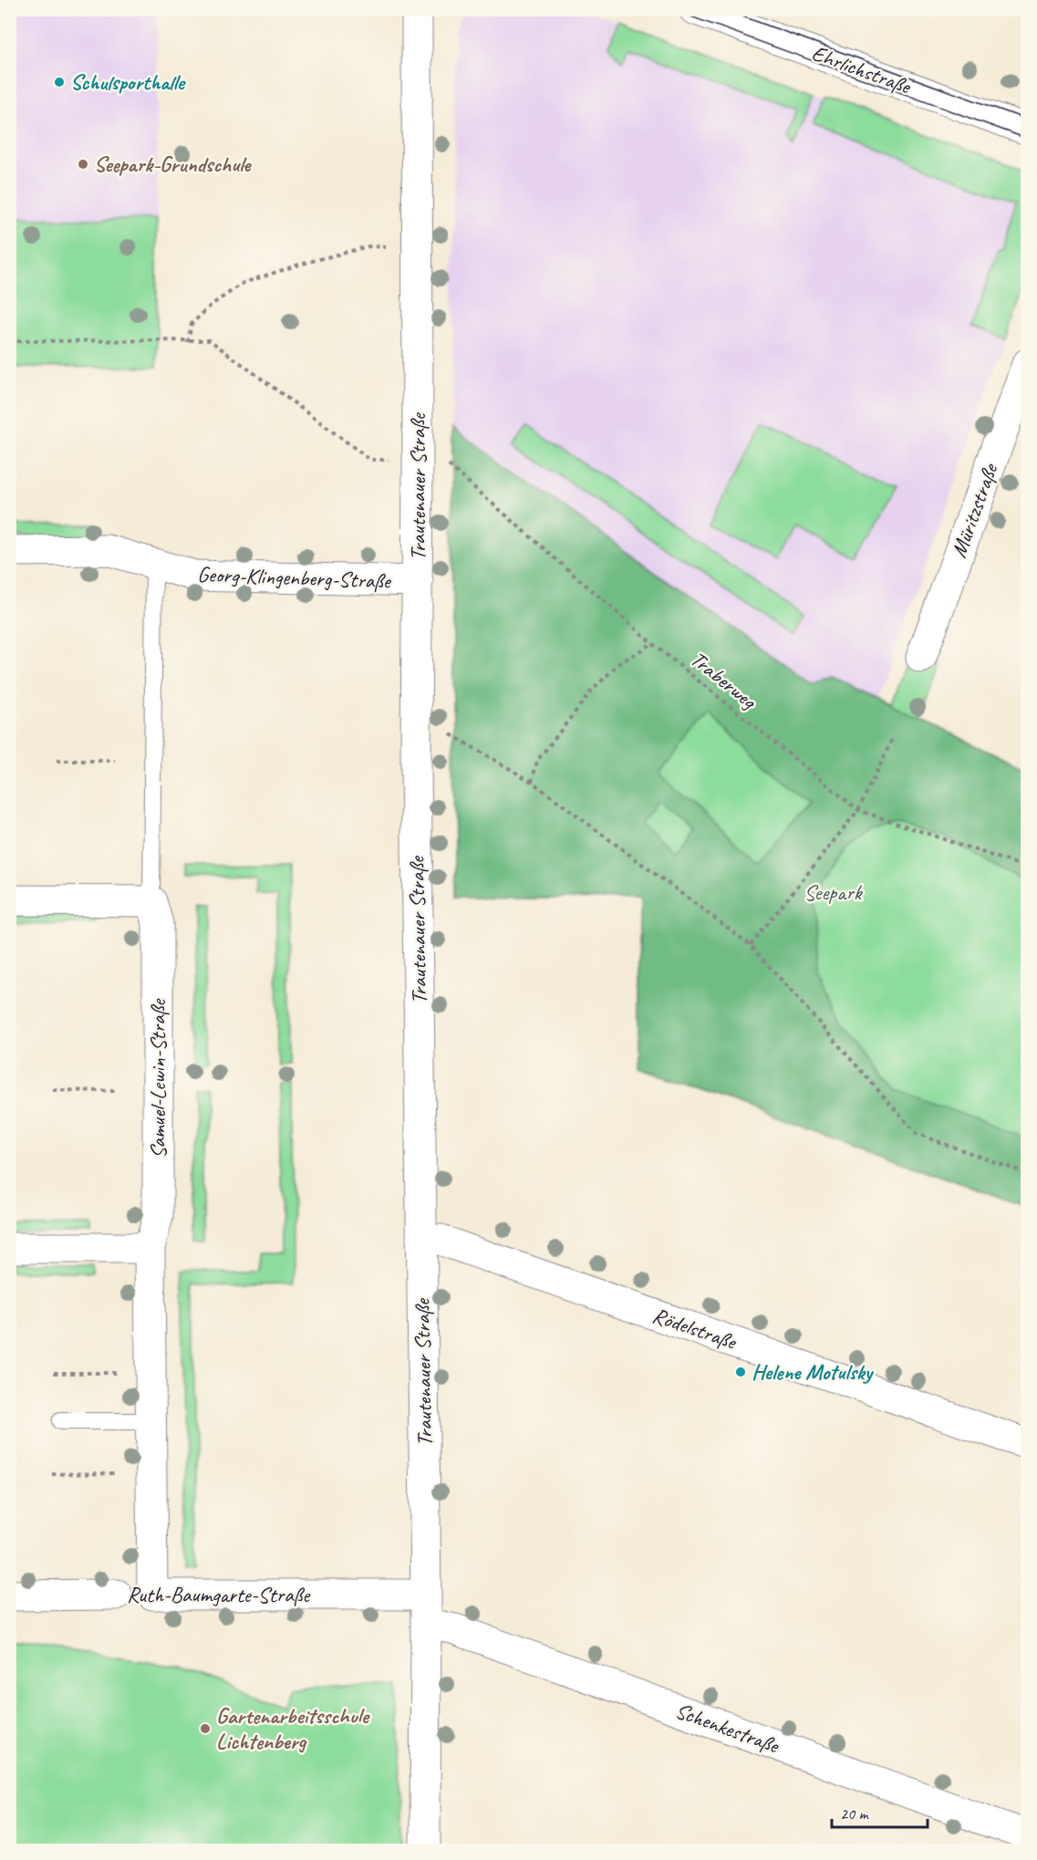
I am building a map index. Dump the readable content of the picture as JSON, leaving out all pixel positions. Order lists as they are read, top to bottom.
{
  "streets": {
    "street": [
      "Ehrlichstraße",
      "Trautenauer Straße",
      "Müritzstraße",
      "Georg-Klingenberg-Straße",
      "Samuel-Lewin-Straße",
      "Rödelstraße",
      "Ruth-Baumgarte-Straße",
      "Schenkestraße"
    ],
    "path": ["Traberweg"]
  },
  "crossings": [
    ["Trautenauer Straße", "Georg-Klingenberg-Straße"],
    ["Trautenauer Straße", "Rödelstraße"],
    ["Trautenauer Straße", "Ruth-Baumgarte-Straße"],
    ["Trautenauer Straße", "Schenkestraße"],
    ["Georg-Klingenberg-Straße", "Samuel-Lewin-Straße"],
    ["Samuel-Lewin-Straße", "Ruth-Baumgarte-Straße"],
    ["Ruth-Baumgarte-Straße", "Schenkestraße"]
  ],
  "parks": ["Seepark"],
  "places": [
    "Schulsporthalle",
    "Seepark-Grundschule",
    "Helene Motulsky",
    "Gartenarbeitsschule Lichtenberg"
  ],
  "scale_bar": "20 m"
}
